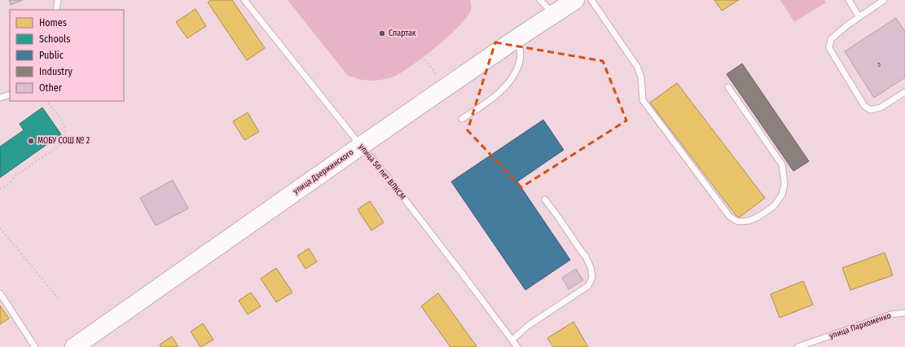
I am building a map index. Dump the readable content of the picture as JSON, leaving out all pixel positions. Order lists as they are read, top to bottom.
{
  "streets": {
    "main road": ["улица Дзержинского"],
    "lane": ["улица 50 лет ВЛКСМ", "улица Пархоменко"]
  },
  "crossings": [
    ["улица Дзержинского", "улица 50 лет ВЛКСМ"]
  ],
  "places": ["Спартак", "МОБУ СОШ № 2"],
  "house_numbers": ["5"],
  "legend": [
    "Homes",
    "Schools",
    "Public",
    "Industry",
    "Other"
  ]
}
